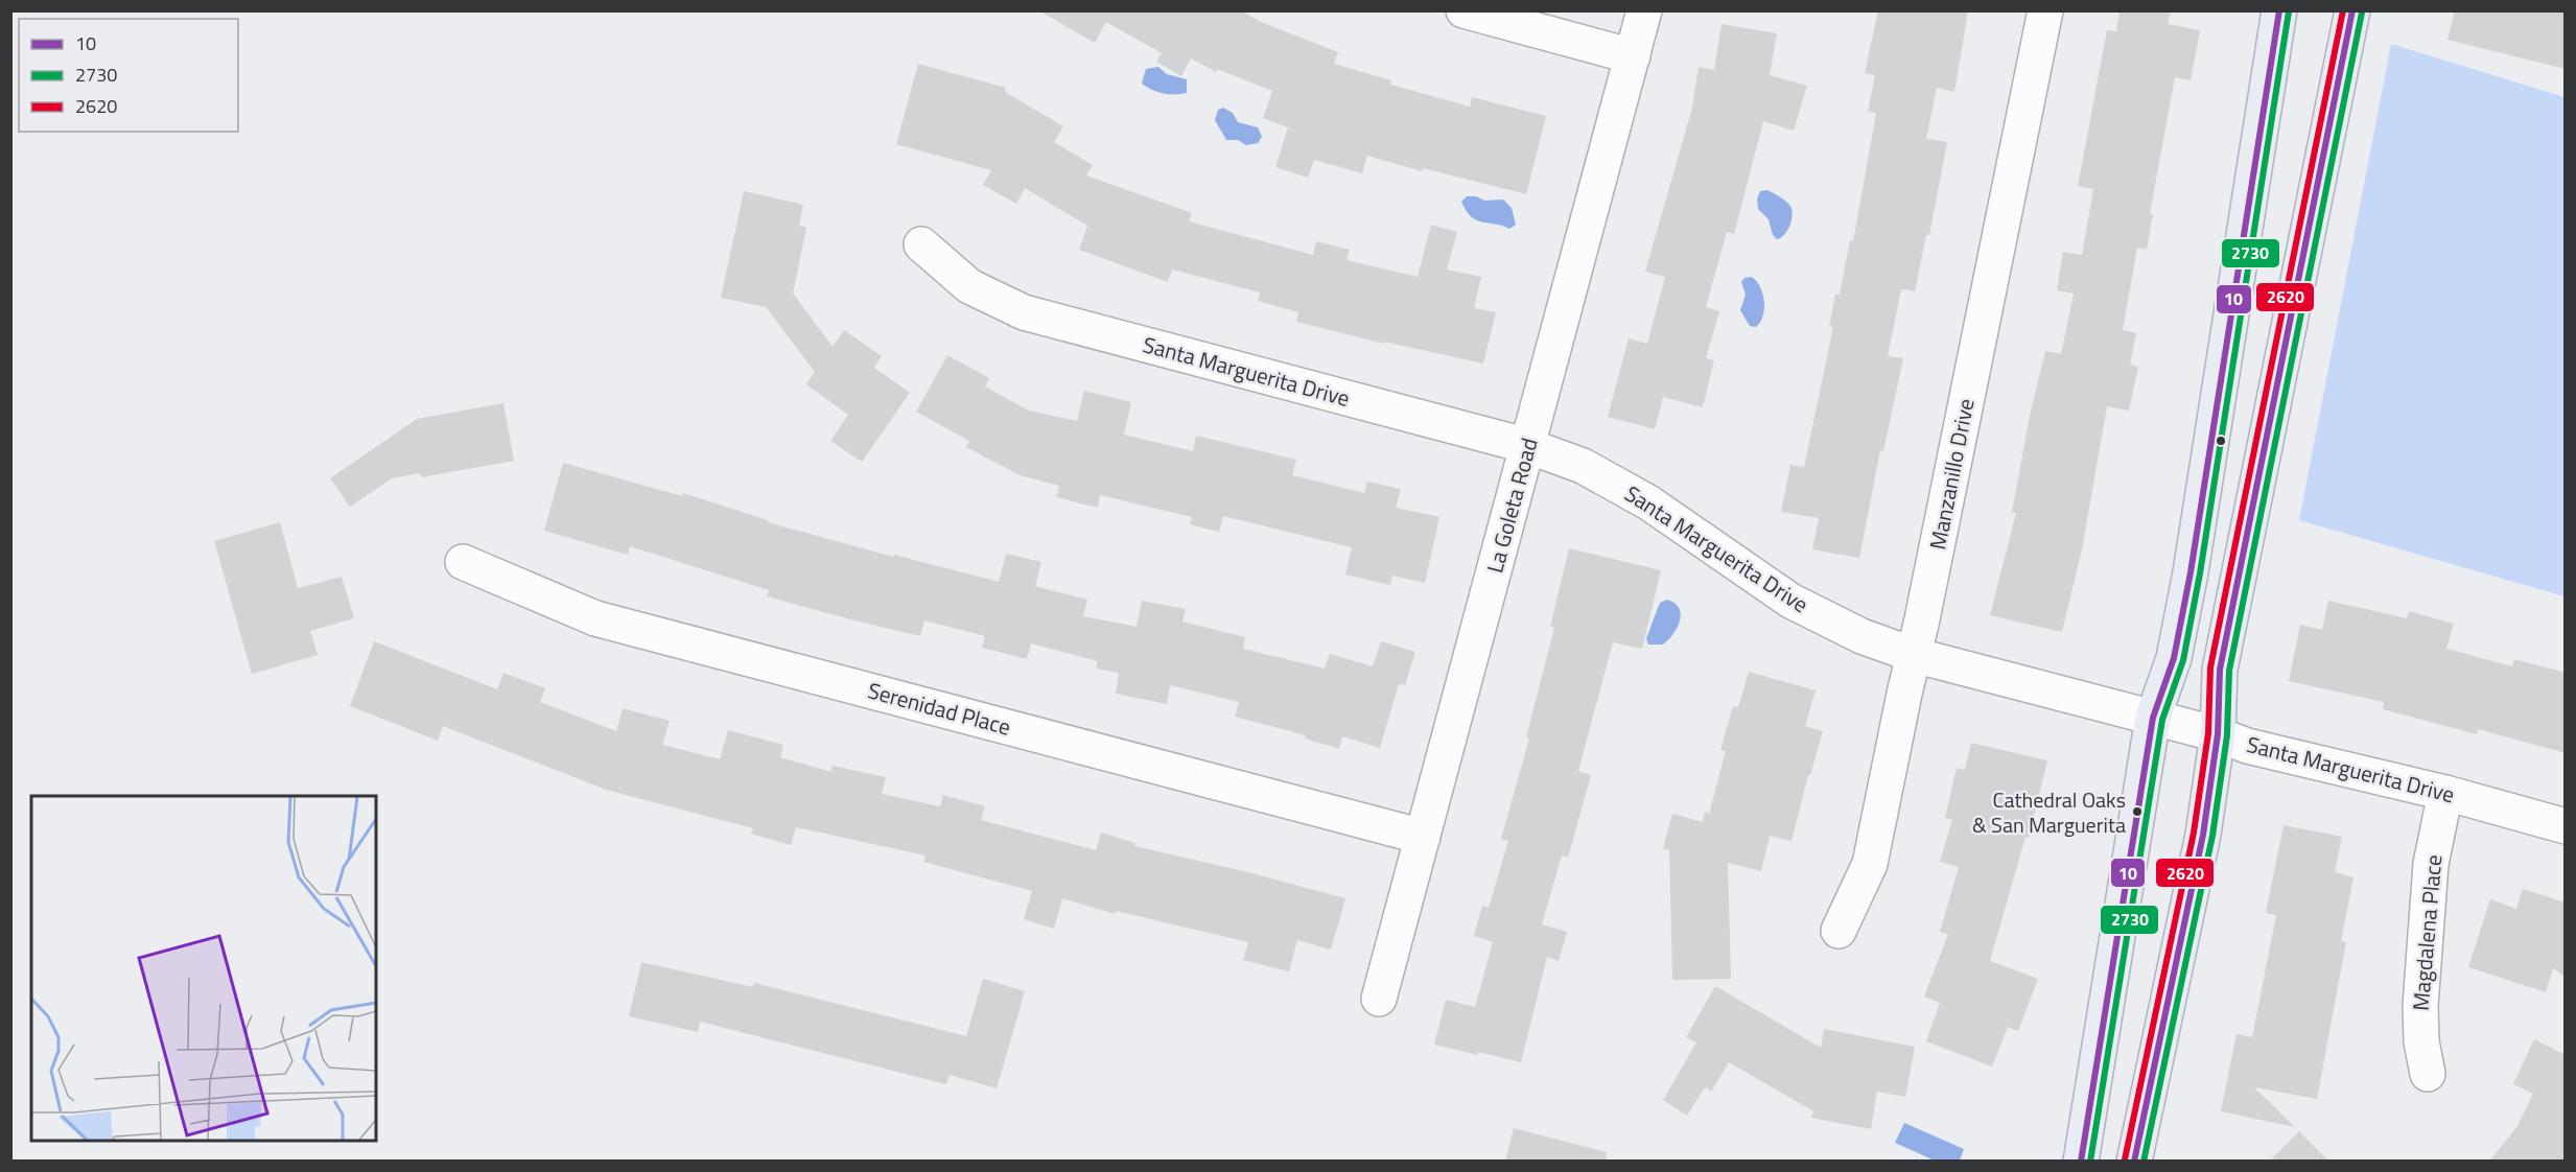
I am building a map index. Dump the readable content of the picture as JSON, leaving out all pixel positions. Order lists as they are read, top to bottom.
{
  "streets": {
    "street": [
      "Santa Marguerita Drive",
      "Manzanillo Drive",
      "La Goleta Road",
      "Serenidad Place",
      "Magdalena Place"
    ]
  },
  "crossings": [
    ["Santa Marguerita Drive", "Manzanillo Drive"],
    ["Santa Marguerita Drive", "La Goleta Road"],
    ["Santa Marguerita Drive", "Magdalena Place"],
    ["La Goleta Road", "Serenidad Place"]
  ],
  "places": ["Cathedral Oaks & San Marguerita"],
  "lines": ["transit line 10", "transit line 2620", "transit line 2730"],
  "legend": ["10", "2730", "2620"]
}
